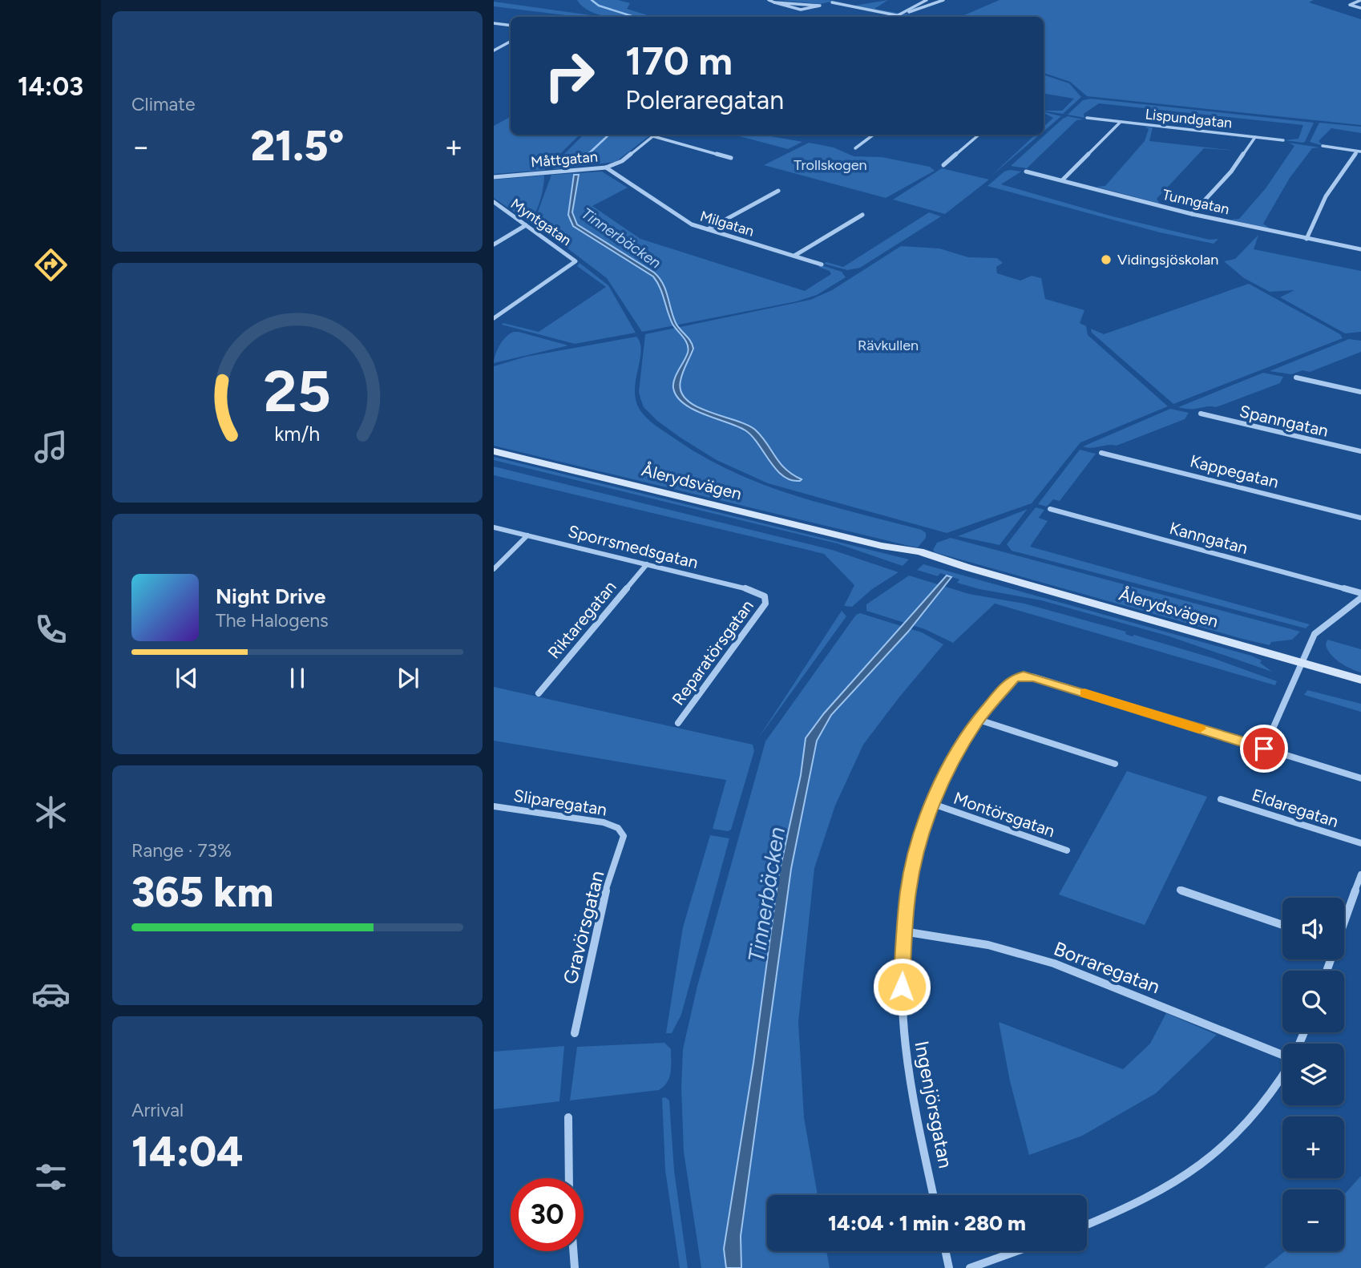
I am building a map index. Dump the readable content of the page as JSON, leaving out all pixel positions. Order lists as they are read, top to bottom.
{
  "streets": {
    "main road": ["Ålerydsvägen"],
    "street": [
      "Lispundgatan",
      "Måttgatan",
      "Tunngatan",
      "Myntgatan",
      "Milgatan",
      "Spanngatan",
      "Kappegatan",
      "Kanngatan",
      "Sporrsmedsgatan",
      "Riktaregatan",
      "Reparatörsgatan",
      "Sliparegatan",
      "Eldaregatan",
      "Montörsgatan",
      "Gravörsgatan",
      "Borraregatan",
      "Ingenjörsgatan"
    ]
  },
  "crossings": [
    ["Lispundgatan", "Tunngatan"],
    ["Måttgatan", "Milgatan"],
    ["Sporrsmedsgatan", "Riktaregatan"],
    ["Sporrsmedsgatan", "Reparatörsgatan"],
    ["Sliparegatan", "Gravörsgatan"],
    ["Montörsgatan", "Ingenjörsgatan"],
    ["Borraregatan", "Ingenjörsgatan"]
  ],
  "water": ["Tinnerbäcken"],
  "parks": ["Trollskogen", "Rävkullen"],
  "places": ["Vidingsjöskolan"],
  "page": {
    "tabs": "14:03",
    "tile": [
      "Climate",
      ["Range · 73%", "365 km"],
      ["Arrival", "14:04"]
    ],
    "turn": ["170 m", "Poleraregatan"],
    "heat": ["−", "21.5°", "+"],
    "song": ["Night Drive", "The Halogens"],
    "map_buttons": ["+", "−"],
    "limit": "30",
    "trip": "14:04 · 1 min · 280 m",
    "gauge": ["25", "km/h"]
  }
}
